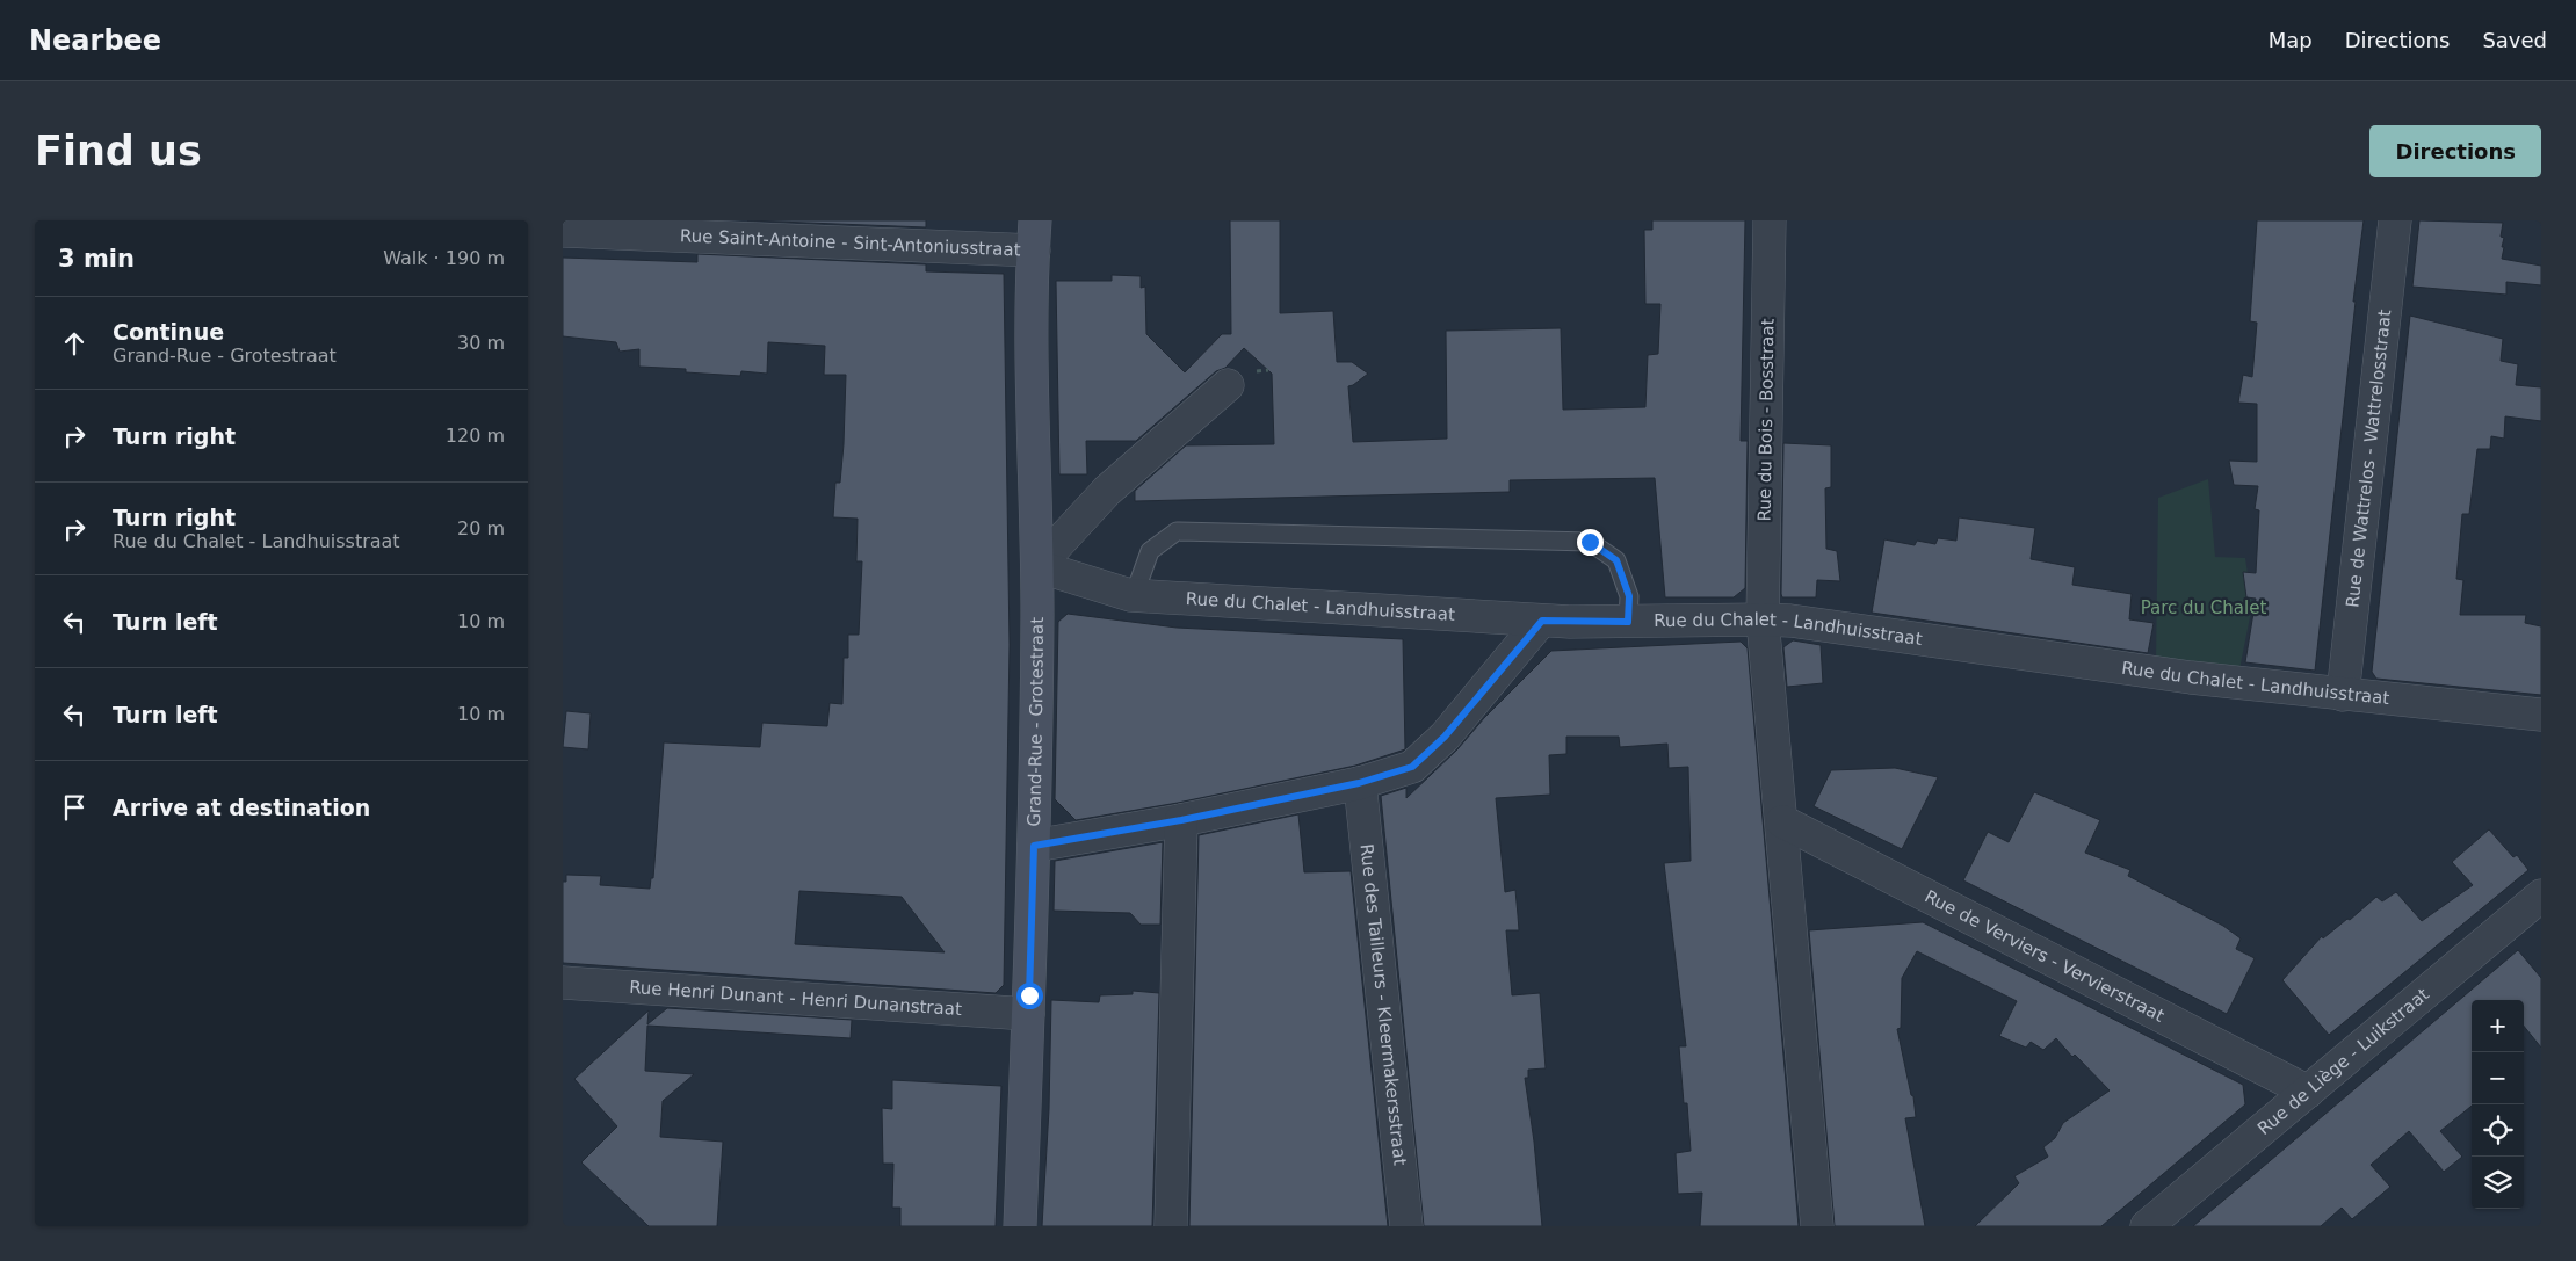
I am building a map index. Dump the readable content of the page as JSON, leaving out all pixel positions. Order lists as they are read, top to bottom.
{
  "streets": {
    "main road": ["Grand-Rue - Grotestraat"],
    "street": [
      "Rue Saint-Antoine - Sint-Antoniusstraat",
      "Rue du Bois - Bosstraat",
      "Rue de Wattrelos - Wattrelosstraat",
      "Rue du Chalet - Landhuisstraat",
      "Rue de Verviers - Vervierstraat",
      "Rue Henri Dunant - Henri Dunanstraat",
      "Rue des Tailleurs - Kleermakersstraat",
      "Rue de Liège - Luikstraat"
    ]
  },
  "crossings": [
    ["Rue Saint-Antoine - Sint-Antoniusstraat", "Grand-Rue - Grotestraat"],
    ["Rue du Bois - Bosstraat", "Rue du Chalet - Landhuisstraat"],
    ["Rue du Bois - Bosstraat", "Rue de Verviers - Vervierstraat"],
    ["Rue de Wattrelos - Wattrelosstraat", "Rue du Chalet - Landhuisstraat"],
    ["Rue du Chalet - Landhuisstraat", "Grand-Rue - Grotestraat"],
    ["Grand-Rue - Grotestraat", "Rue Henri Dunant - Henri Dunanstraat"],
    ["Rue de Verviers - Vervierstraat", "Rue de Liège - Luikstraat"]
  ],
  "parks": ["Parc du Chalet"],
  "page": {
    "header": "Nearbee",
    "nav": ["Map", "Directions", "Saved"],
    "buttons": "Directions",
    "title": "Find us",
    "heading": ["3 min", "Walk · 190 m"],
    "list": [
      ["Continue", "Grand-Rue - Grotestraat", "30 m"],
      ["Turn right", "120 m"],
      ["Turn right", "Rue du Chalet - Landhuisstraat", "20 m"],
      ["Turn left", "10 m"],
      ["Turn left", "10 m"],
      "Arrive at destination"
    ],
    "map_buttons": ["+", "−"]
  }
}
